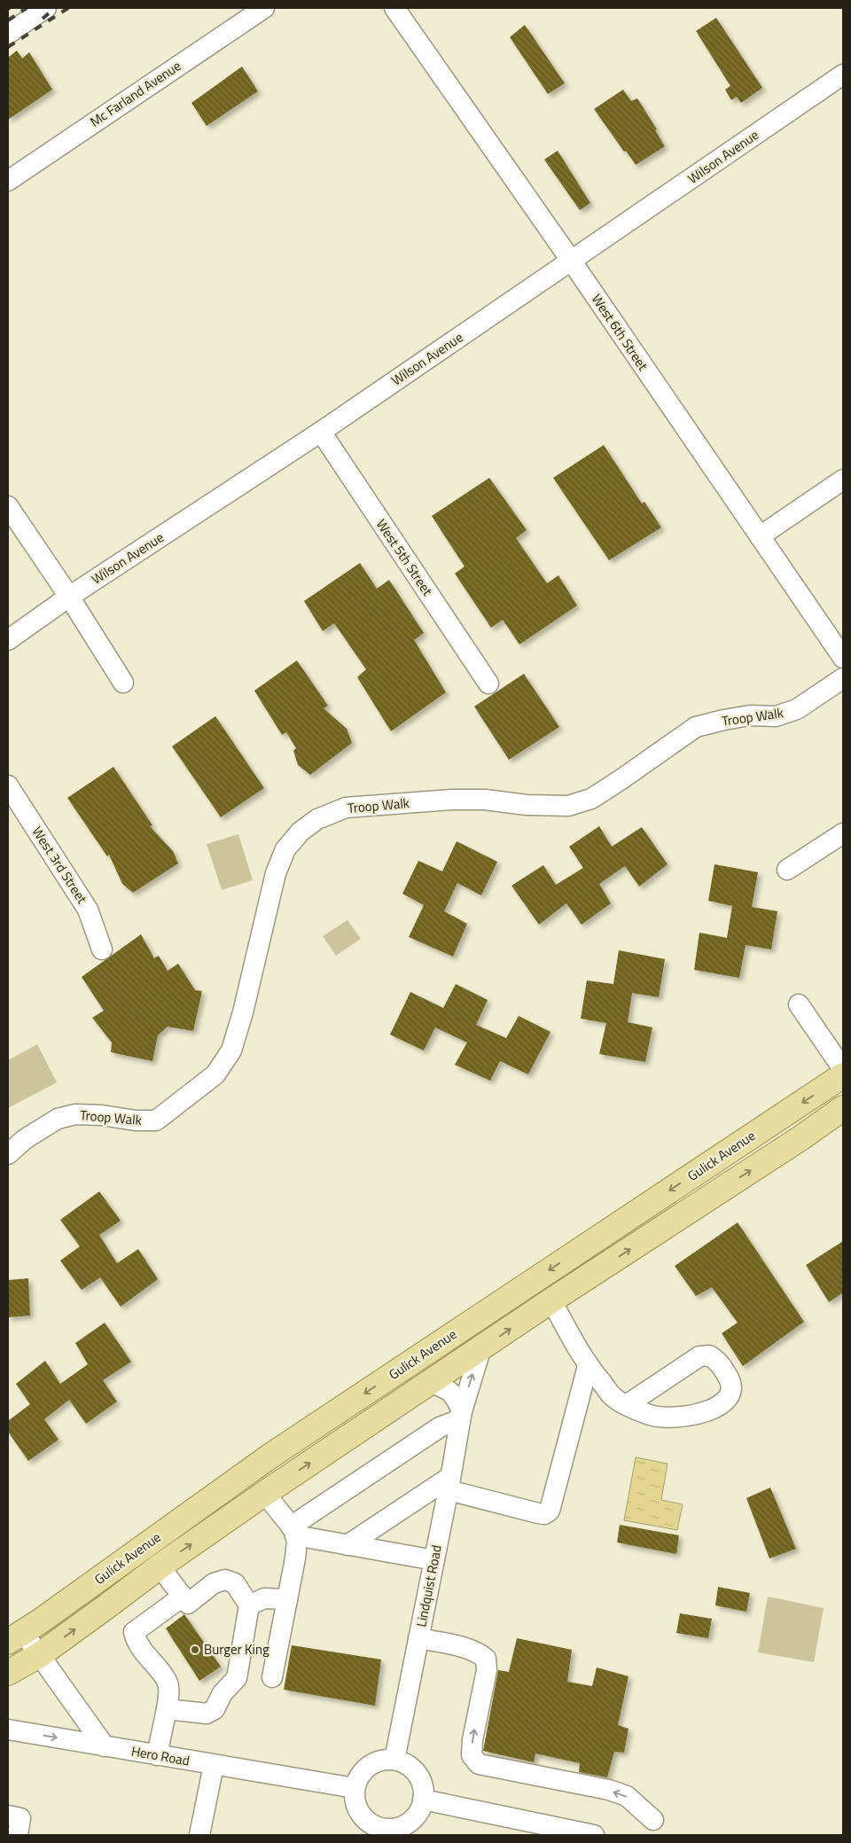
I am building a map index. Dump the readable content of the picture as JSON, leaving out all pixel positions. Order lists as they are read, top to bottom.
{
  "streets": {
    "main road": ["Gulick Avenue"],
    "street": [
      "Mc Farland Avenue",
      "Wilson Avenue",
      "West 6th Street",
      "West 5th Street",
      "Troop Walk",
      "West 3rd Street",
      "Lindquist Road",
      "Hero Road"
    ]
  },
  "crossings": [
    ["Wilson Avenue", "West 6th Street"],
    ["Wilson Avenue", "West 5th Street"],
    ["Gulick Avenue", "Lindquist Road"],
    ["Lindquist Road", "Hero Road"]
  ],
  "places": ["Burger King"]
}
